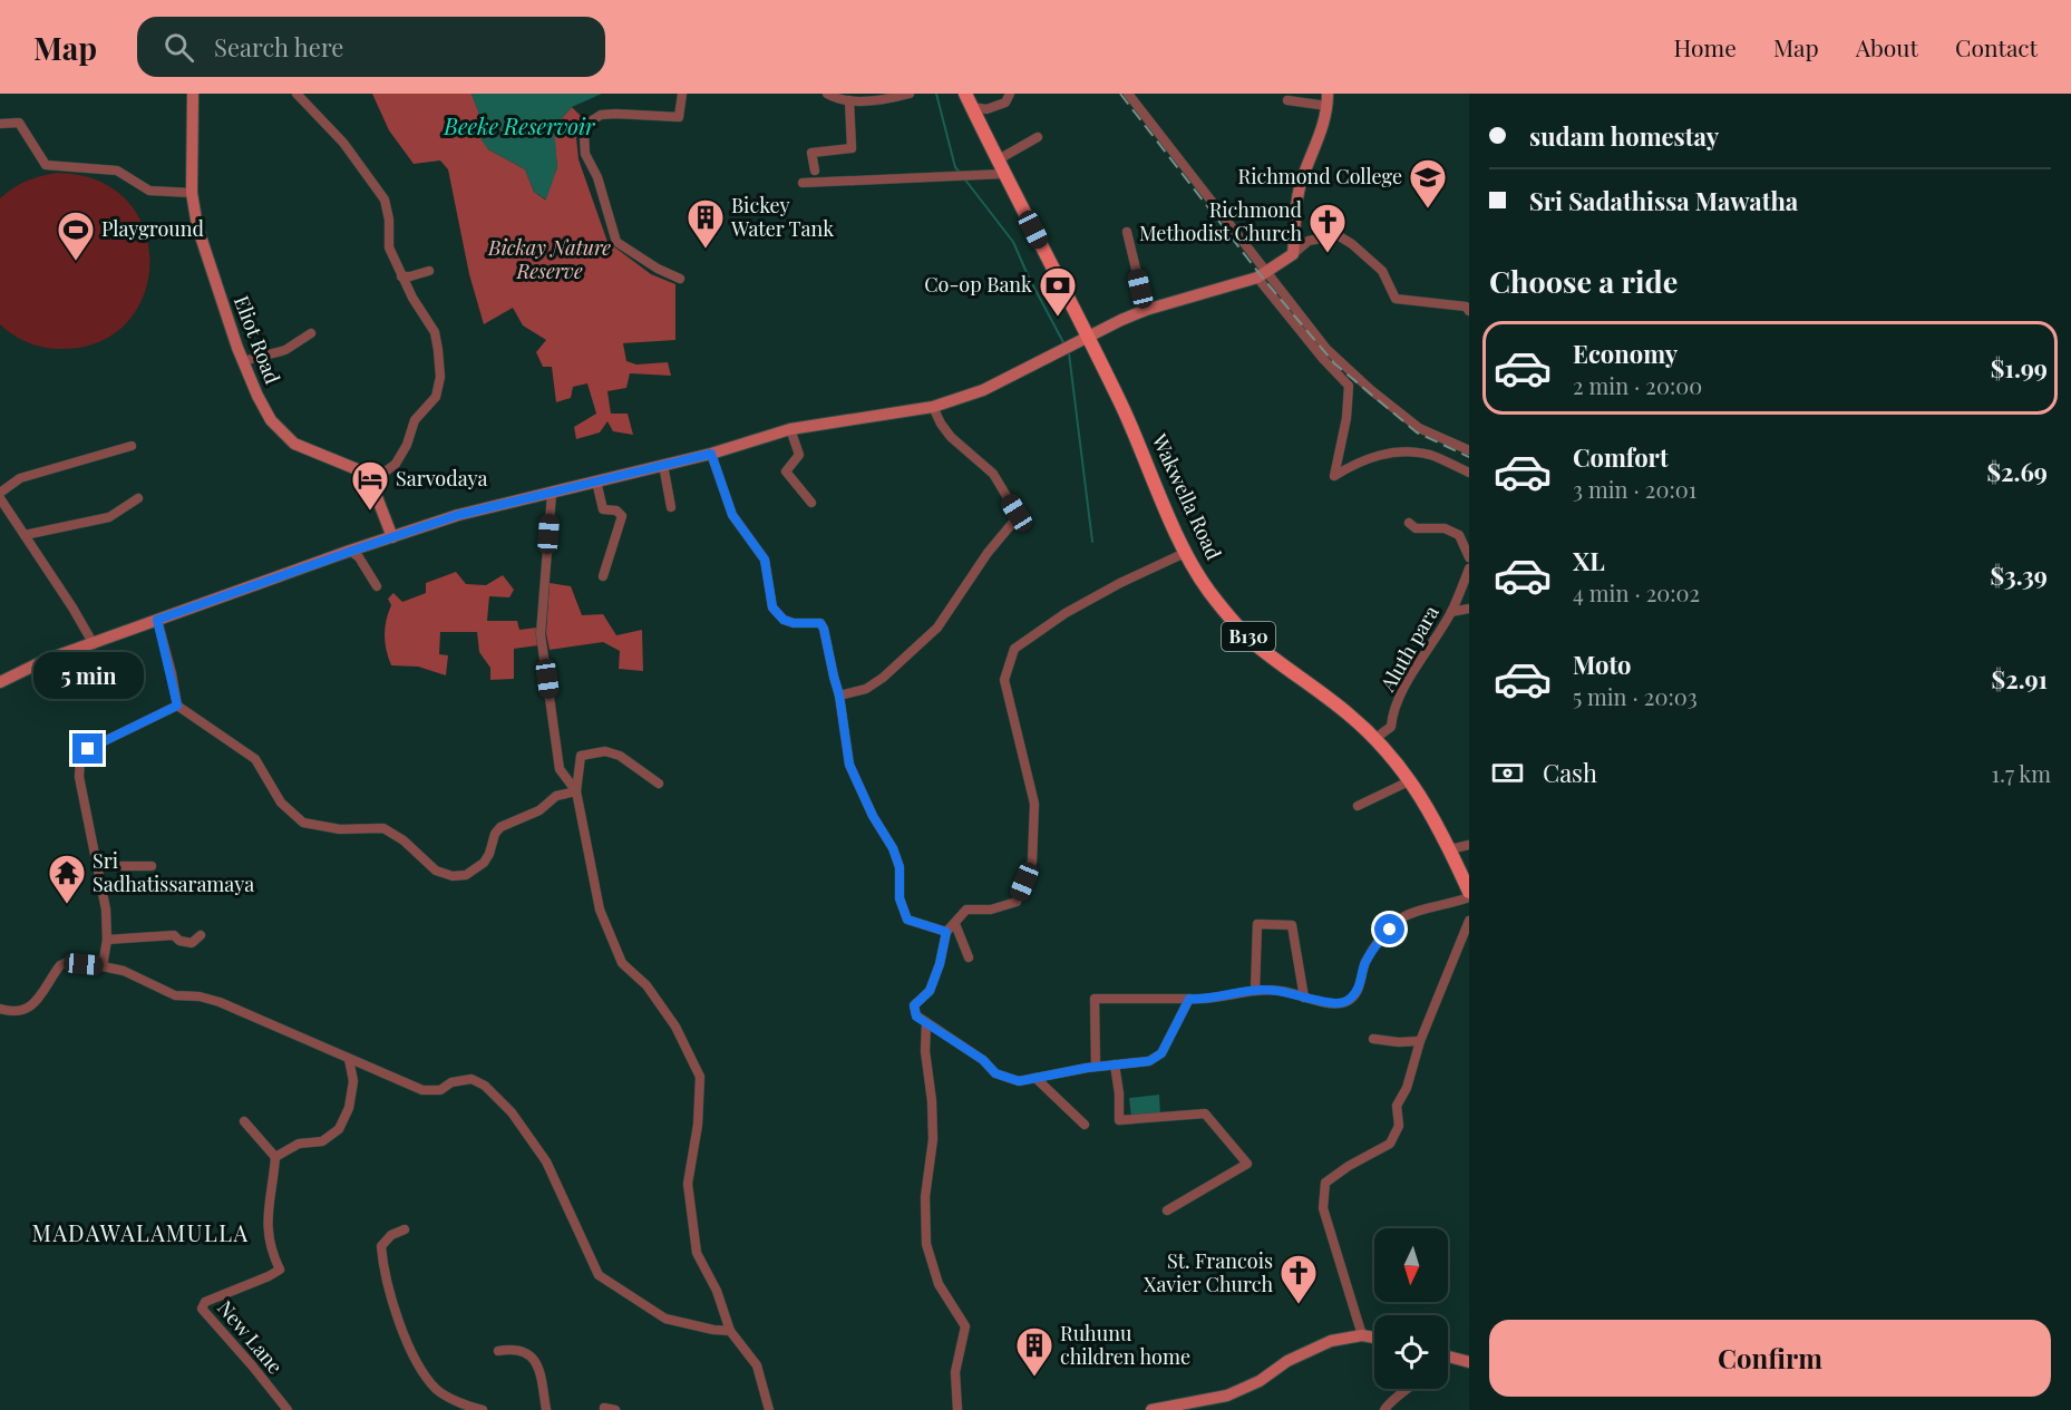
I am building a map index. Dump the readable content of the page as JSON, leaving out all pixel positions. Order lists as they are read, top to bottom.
{
  "streets": {
    "main road": ["Eliot Road", "Wakwella Road", "B130"],
    "street": ["Aluth para", "New Lane"]
  },
  "crossings": [
    ["Wakwella Road", "Aluth para"]
  ],
  "districts": ["MADAWALAMULLA"],
  "water": ["Beeke Reservoir"],
  "parks": ["Bickay Nature Reserve"],
  "places": {
    "school or university": ["Richmond College"],
    "building": ["Bickey Water Tank", "Ruhunu children home"],
    "church": ["Richmond Methodist Church", "St. Francois Xavier Church"],
    "sports": ["Playground"],
    "bank": ["Co-op Bank"],
    "hotel": ["Sarvodaya"],
    "temple": ["Sri Sadhatissaramaya"]
  },
  "north": "bottom",
  "page": {
    "header": "Map",
    "search": "Search here",
    "nav": [
      "Home",
      "Map",
      "About",
      "Contact"
    ],
    "banner": ["sudam homestay", "Sri Sadathissa Mawatha"],
    "heading": "Choose a ride",
    "list": [
      {
        "name": "Economy",
        "note": "2 min · 20:00",
        "value": "$1.99"
      },
      {
        "name": "Comfort",
        "note": "3 min · 20:01",
        "value": "$2.69"
      },
      {
        "name": "XL",
        "note": "4 min · 20:02",
        "value": "$3.39"
      },
      {
        "name": "Moto",
        "note": "5 min · 20:03",
        "value": "$2.91"
      }
    ],
    "bubble": "5 min",
    "pay": ["Cash", "1.7 km"],
    "buttons": "Confirm"
  }
}
